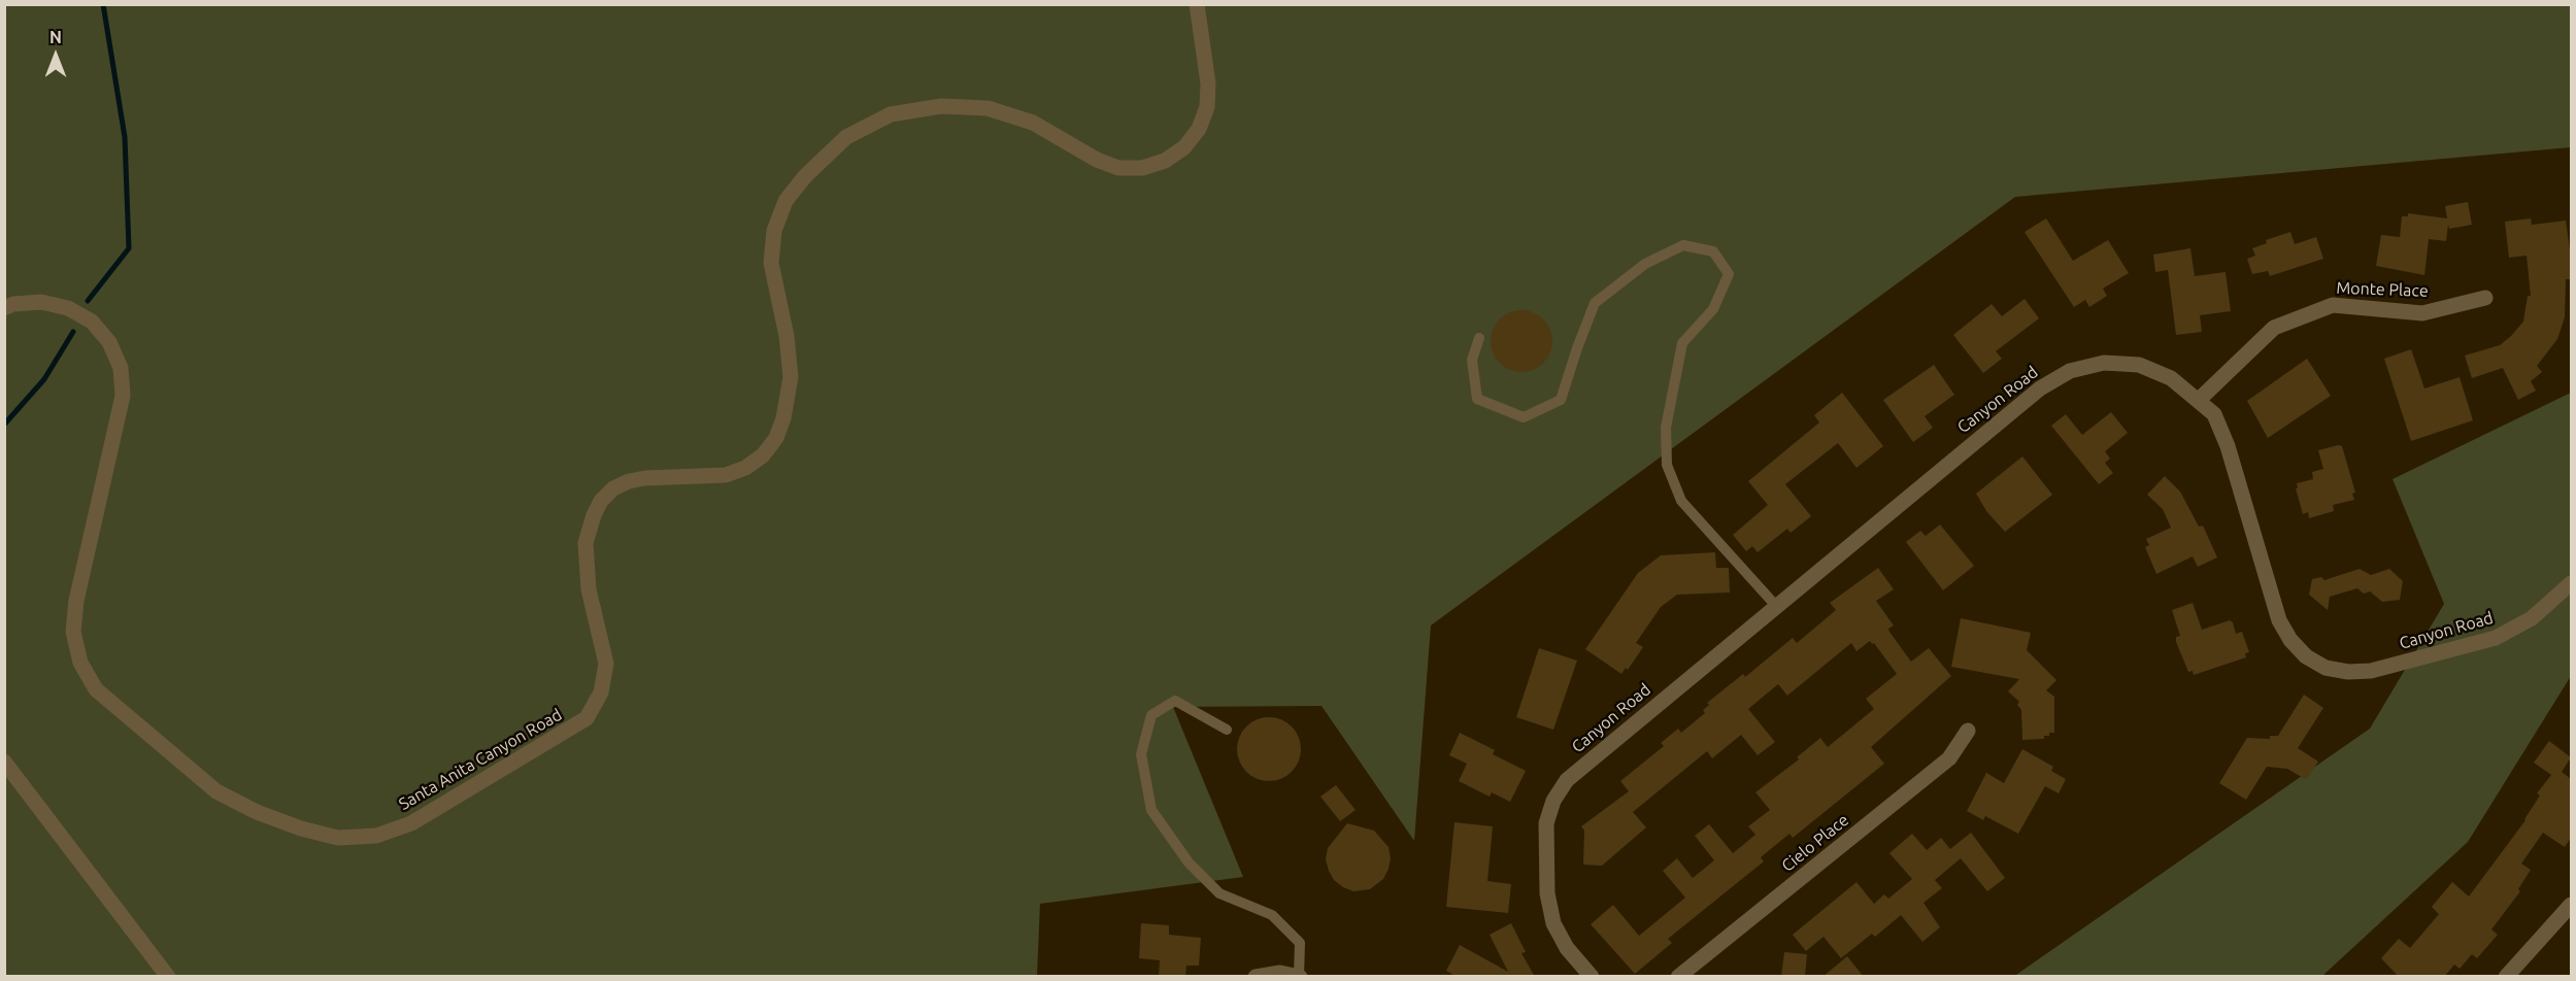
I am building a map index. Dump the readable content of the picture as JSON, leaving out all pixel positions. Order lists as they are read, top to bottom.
{
  "streets": {
    "street": [
      "Monte Place",
      "Canyon Road",
      "Santa Anita Canyon Road",
      "Cielo Place"
    ]
  },
  "crossings": [
    ["Monte Place", "Canyon Road"]
  ],
  "north": "top"
}
